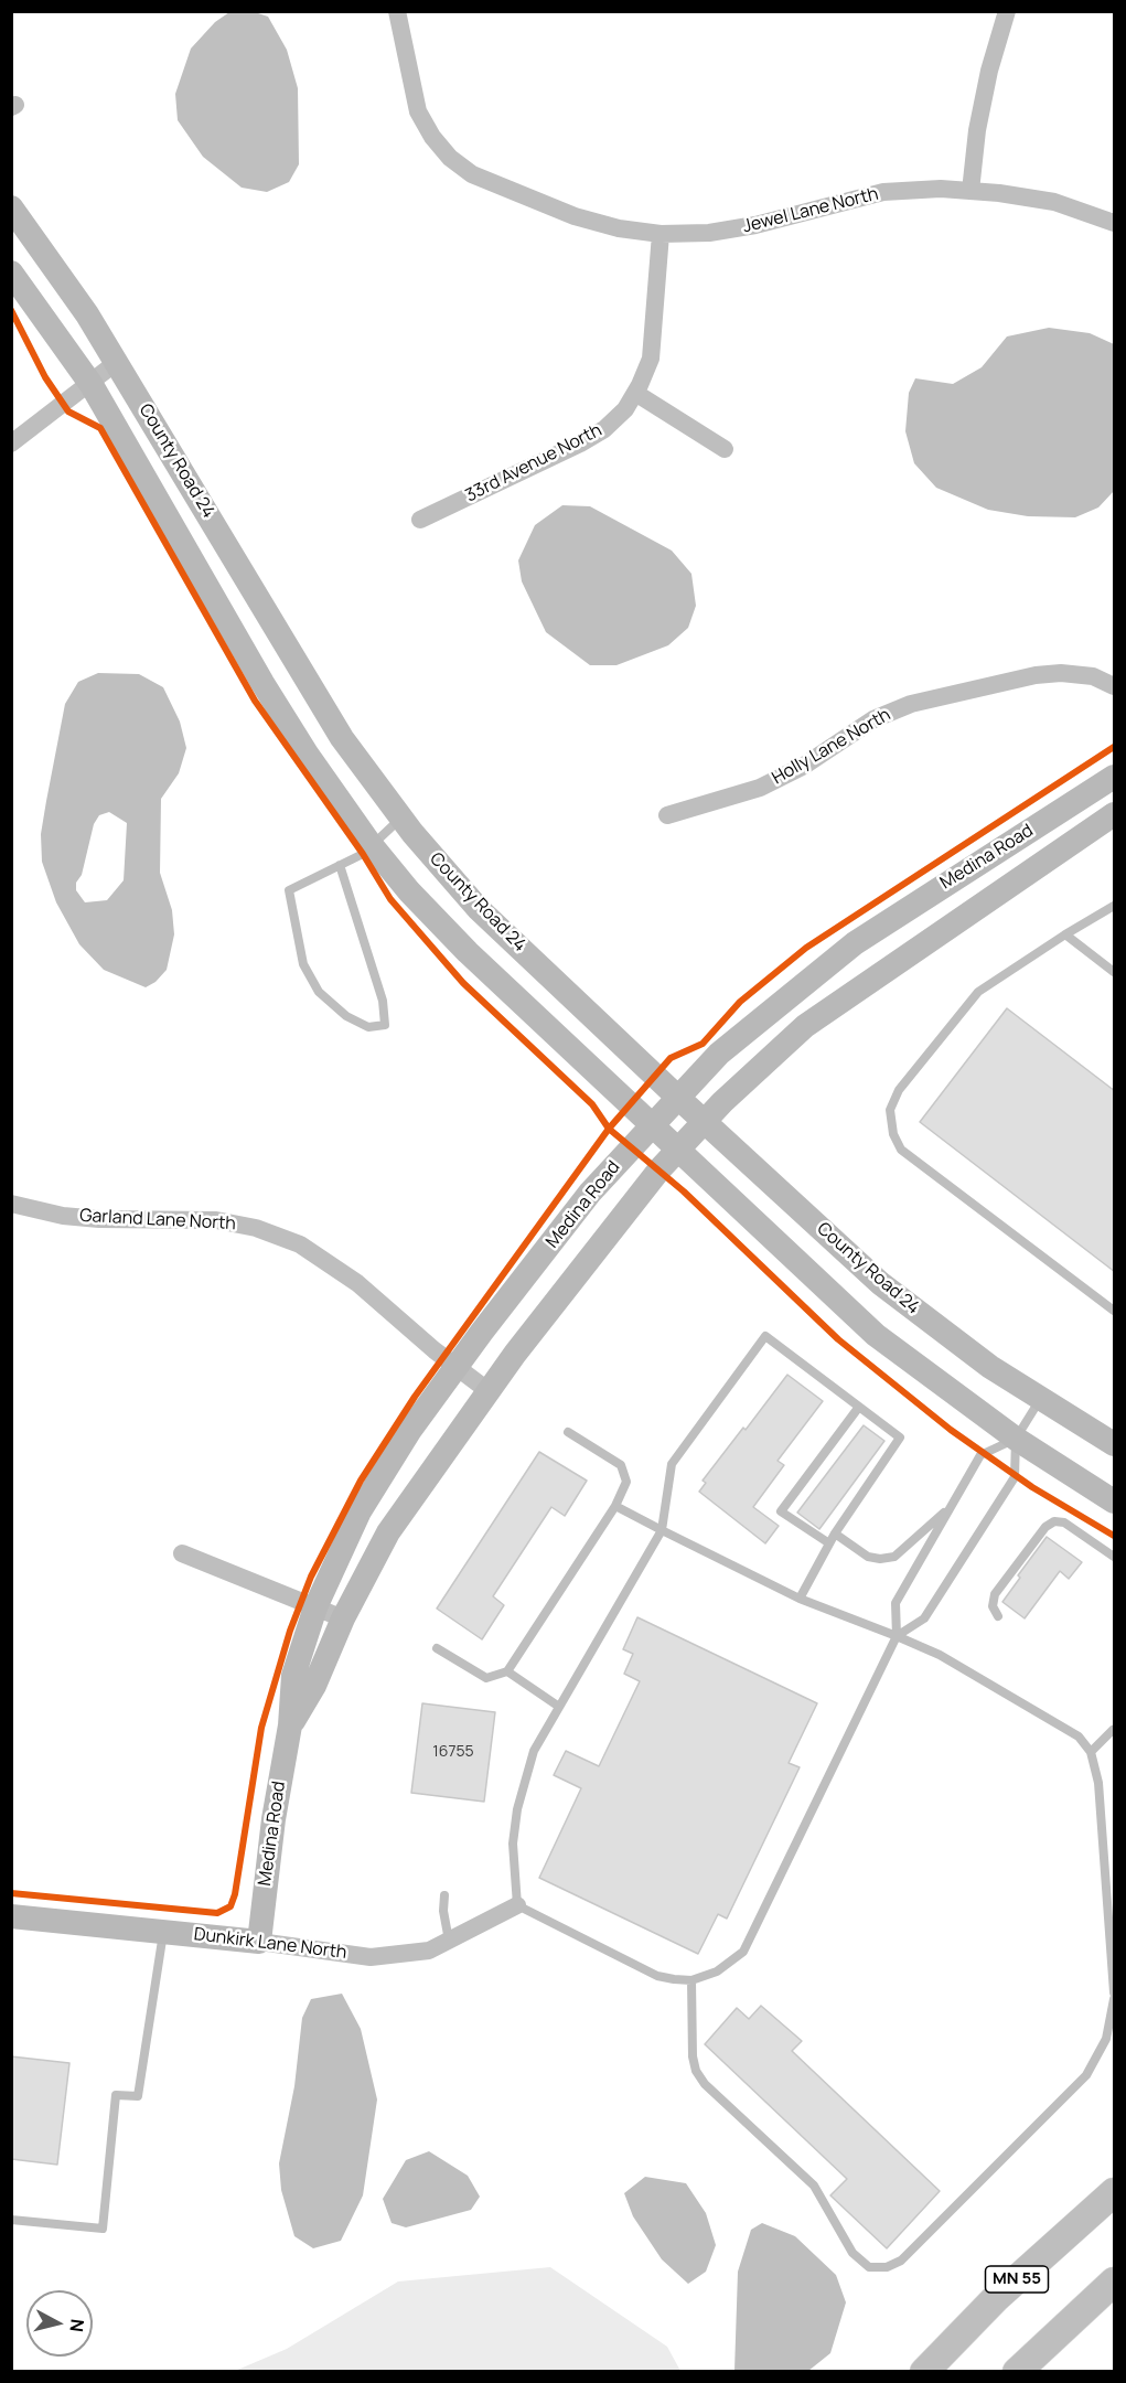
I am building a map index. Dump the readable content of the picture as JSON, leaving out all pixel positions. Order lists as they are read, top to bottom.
{
  "streets": {
    "main road": ["MN 55"],
    "street": [
      "Jewel Lane North",
      "County Road 24",
      "33rd Avenue North",
      "Holly Lane North",
      "Medina Road",
      "Garland Lane North",
      "Dunkirk Lane North"
    ]
  },
  "crossings": [
    ["Jewel Lane North", "33rd Avenue North"],
    ["County Road 24", "Medina Road"],
    ["Medina Road", "Garland Lane North"],
    ["Medina Road", "Dunkirk Lane North"]
  ],
  "house_numbers": ["16755"],
  "north": "right"
}
